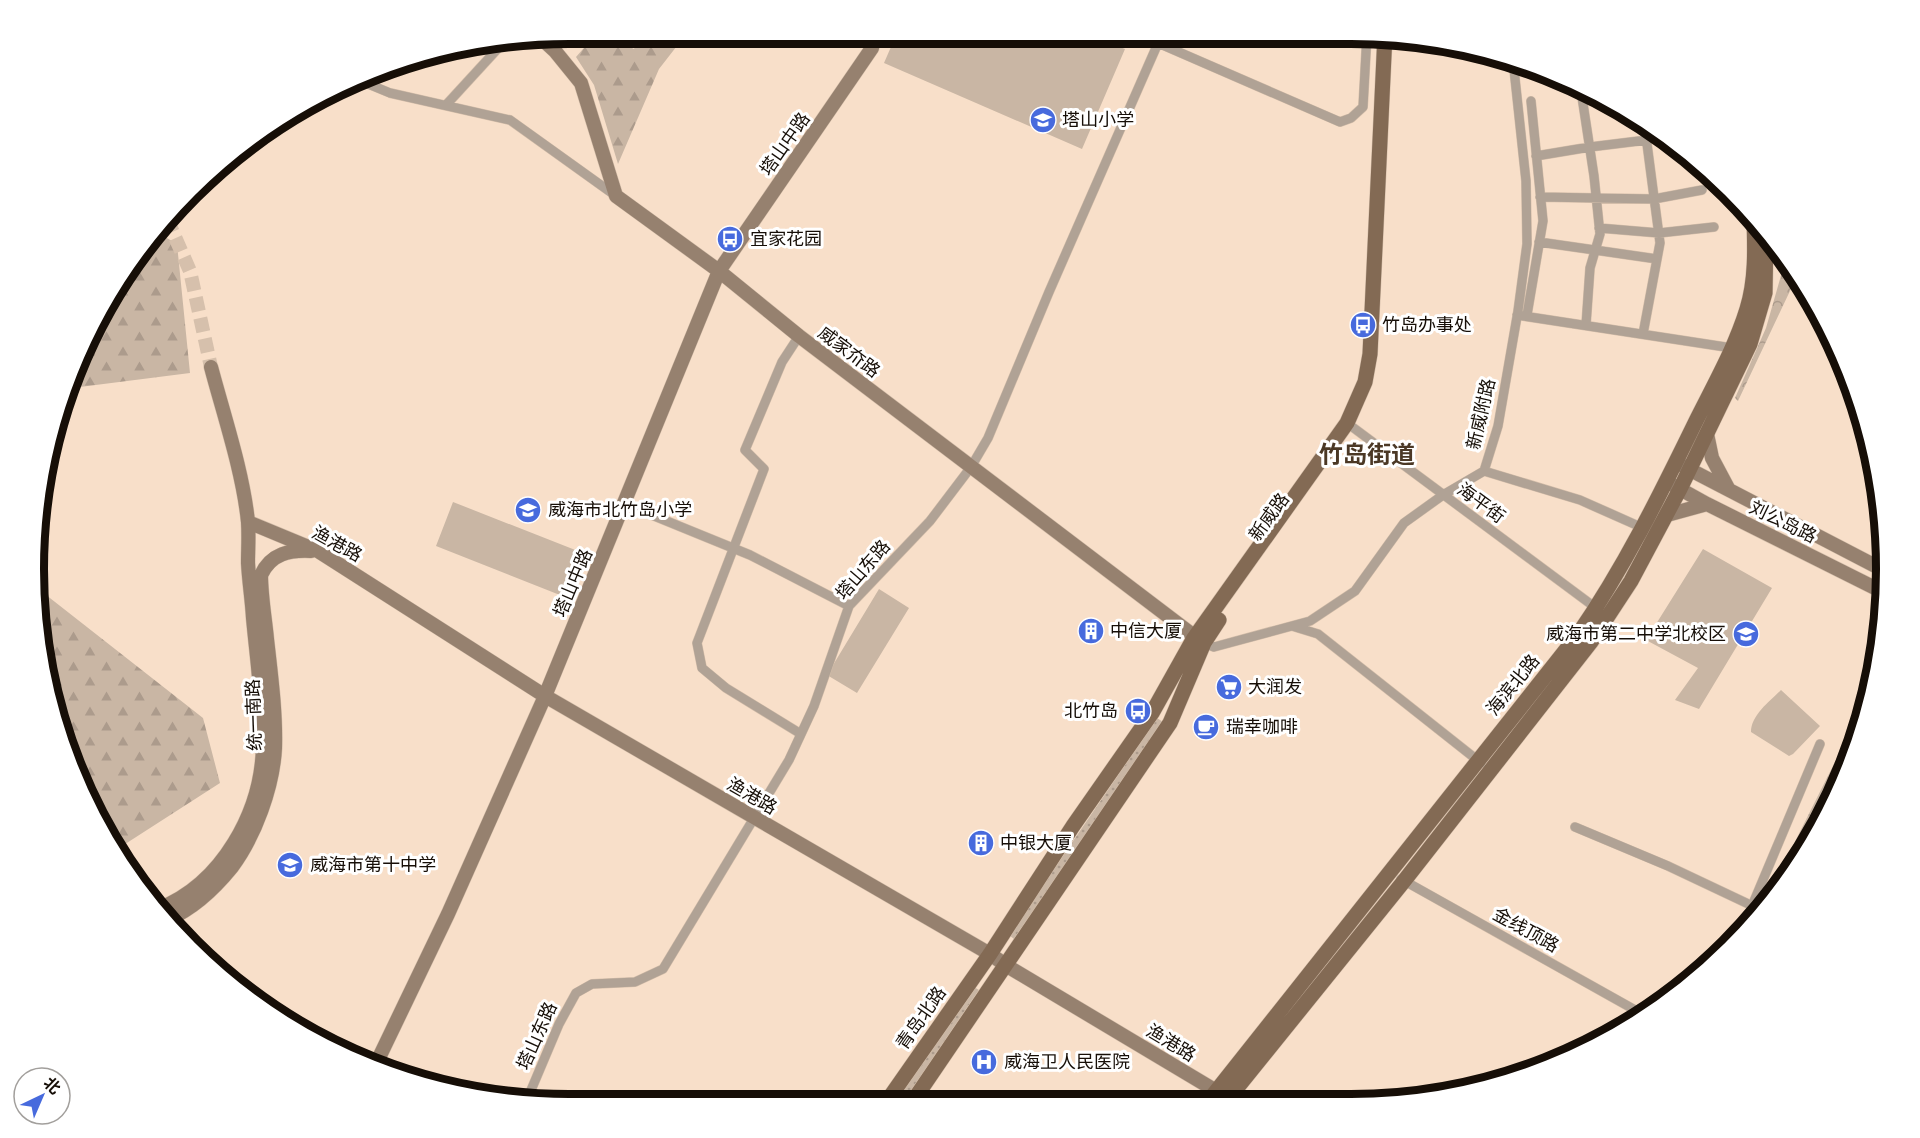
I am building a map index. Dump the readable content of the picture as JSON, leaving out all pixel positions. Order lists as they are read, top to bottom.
{
  "streets": {
    "main road": [
      "塔山中路",
      "威家夼路",
      "新威路",
      "刘公岛路",
      "渔港路",
      "海滨北路",
      "统一南路",
      "青岛北路"
    ],
    "street": [
      "新威附路",
      "海平街",
      "塔山东路",
      "金线顶路"
    ]
  },
  "crossings": [
    ["塔山中路", "威家夼路"],
    ["塔山中路", "渔港路"],
    ["威家夼路", "新威附路"],
    ["威家夼路", "新威路"],
    ["威家夼路", "塔山东路"],
    ["新威附路", "海平街"],
    ["新威附路", "新威路"],
    ["海平街", "新威路"],
    ["海平街", "海滨北路"],
    ["新威路", "渔港路"],
    ["新威路", "青岛北路"],
    ["刘公岛路", "海滨北路"],
    ["渔港路", "塔山东路"],
    ["渔港路", "统一南路"],
    ["渔港路", "青岛北路"],
    ["海滨北路", "金线顶路"]
  ],
  "districts": ["竹岛街道"],
  "places": {
    "school or university": [
      "塔山小学",
      "威海市北竹岛小学",
      "威海市第二中学北校区",
      "威海市第十中学"
    ],
    "bus stop": ["宜家花园", "竹岛办事处", "北竹岛"],
    "building": ["中信大厦", "中银大厦"],
    "supermarket": ["大润发"],
    "cafe": ["瑞幸咖啡"],
    "hospital": ["威海卫人民医院"]
  },
  "north": "top right"
}
